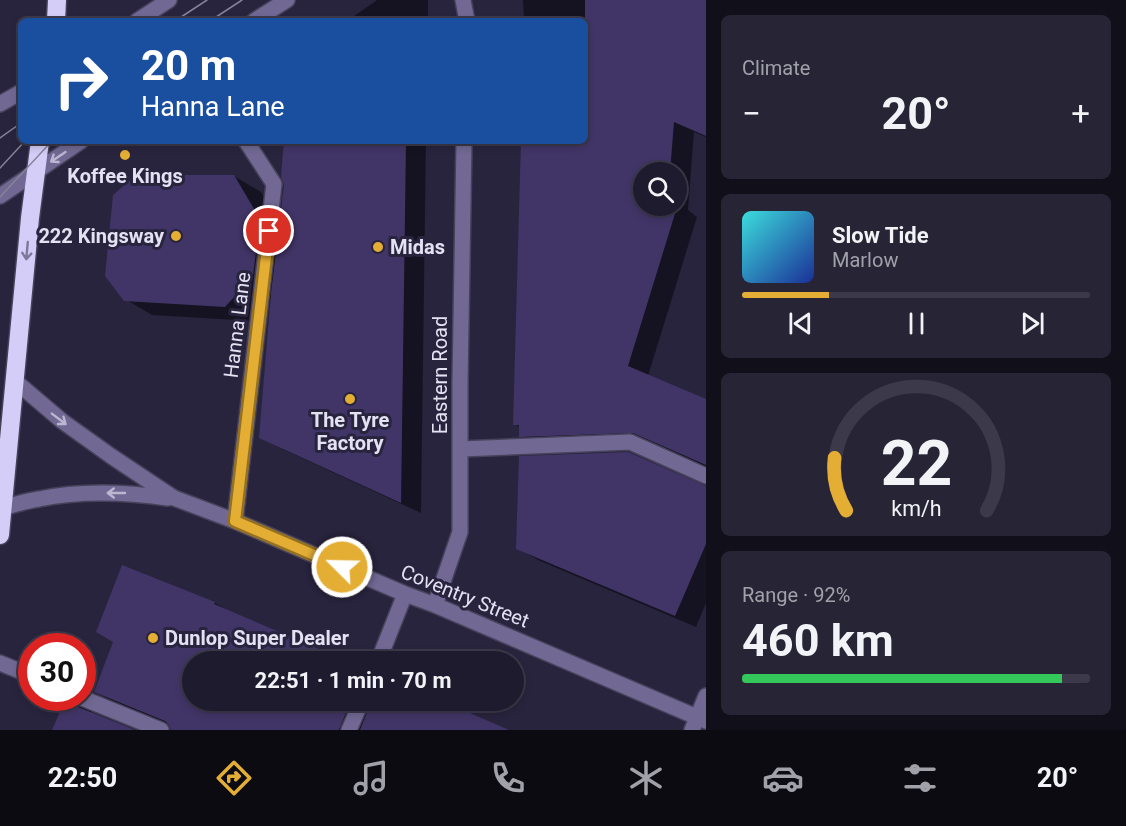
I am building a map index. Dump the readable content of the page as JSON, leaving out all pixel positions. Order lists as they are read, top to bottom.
{
  "streets": {
    "street": ["Hanna Lane", "Eastern Road", "Coventry Street"]
  },
  "crossings": [
    ["Hanna Lane", "Coventry Street"],
    ["Eastern Road", "Coventry Street"]
  ],
  "places": [
    "Koffee Kings",
    "222 Kingsway",
    "Midas",
    "The Tyre Factory",
    "Dunlop Super Dealer"
  ],
  "page": {
    "tile": [
      "Climate",
      ["Range · 92%", "460 km"]
    ],
    "turn": ["20 m", "Hanna Lane"],
    "heat": ["−", "20°", "+"],
    "song": ["Slow Tide", "Marlow"],
    "limit": "30",
    "trip": "22:51 · 1 min · 70 m",
    "tabs": ["22:50", "20°"],
    "gauge": ["22", "km/h"]
  }
}
